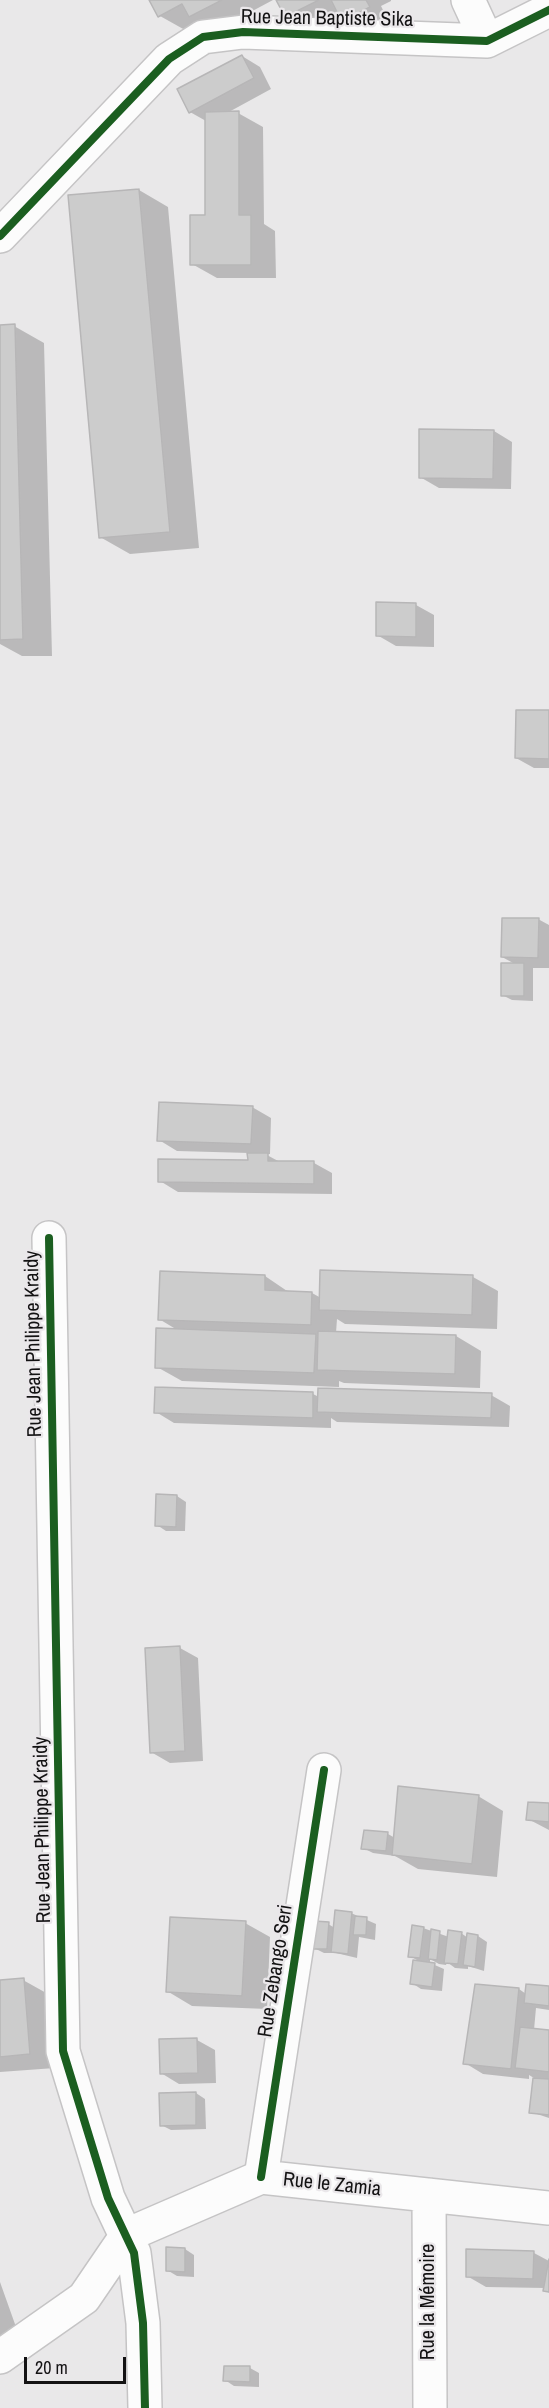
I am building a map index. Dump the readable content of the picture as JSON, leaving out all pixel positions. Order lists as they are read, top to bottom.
{
  "streets": {
    "street": [
      "Rue Jean Baptiste Sika",
      "Rue Jean Philippe Kraidy",
      "Rue Zebango Seri",
      "Rue le Zamia",
      "Rue la Mémoire"
    ]
  },
  "crossings": [
    ["Rue Jean Philippe Kraidy", "Rue le Zamia"],
    ["Rue Zebango Seri", "Rue le Zamia"],
    ["Rue le Zamia", "Rue la Mémoire"]
  ],
  "scale_bar": "20 m"
}
